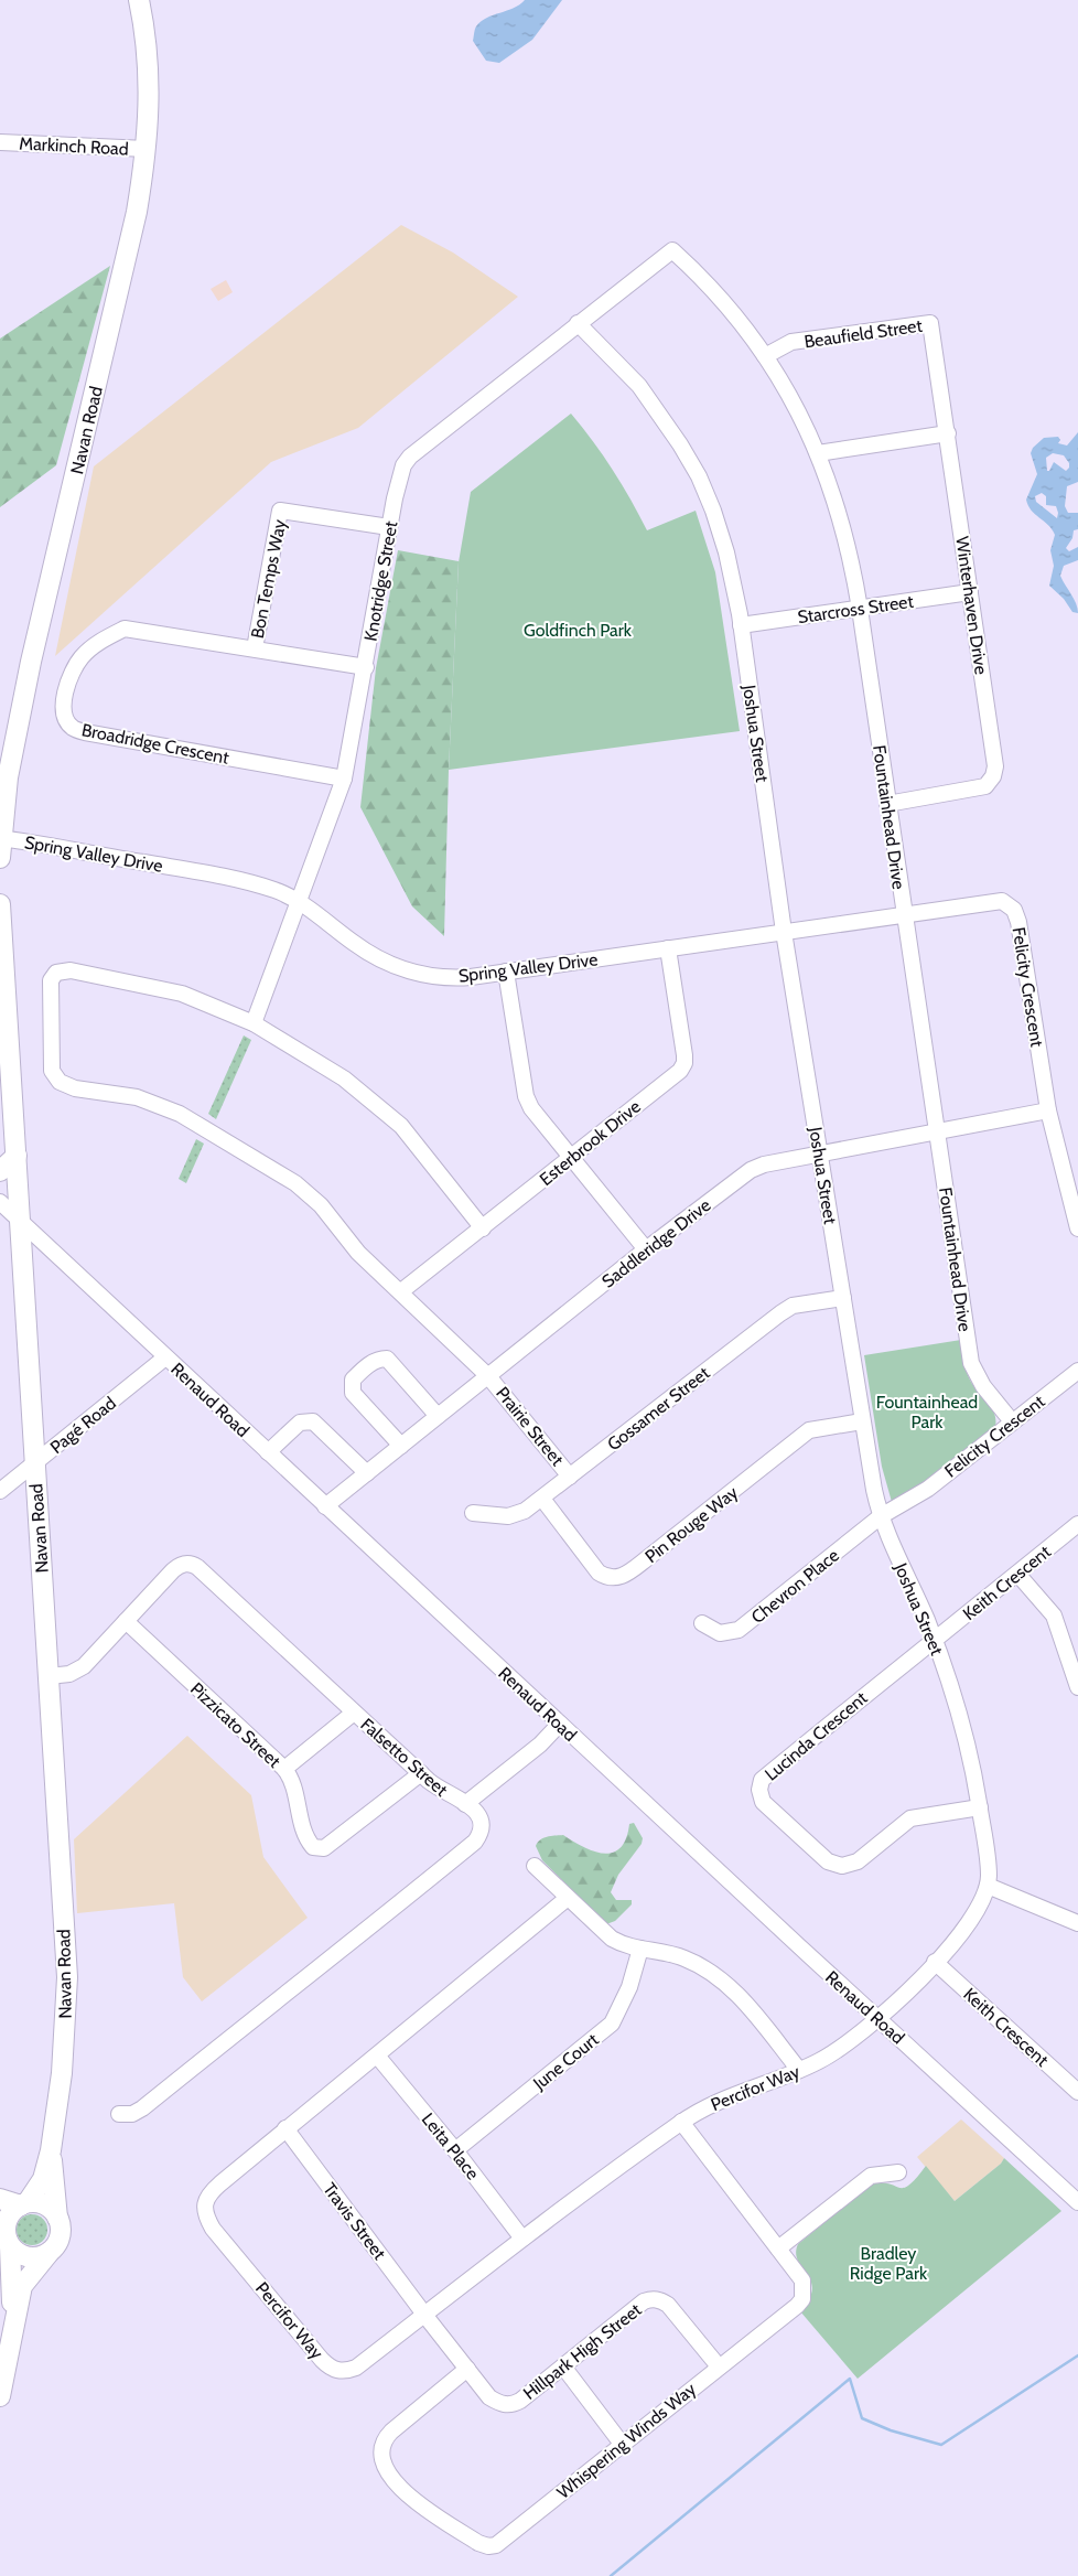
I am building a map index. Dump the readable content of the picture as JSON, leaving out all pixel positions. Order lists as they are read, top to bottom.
{
  "streets": {
    "main road": ["Navan Road"],
    "street": [
      "Markinch Road",
      "Beaufield Street",
      "Bon Temps Way",
      "Knotridge Street",
      "Winterhaven Drive",
      "Starcross Street",
      "Joshua Street",
      "Broadridge Crescent",
      "Fountainhead Drive",
      "Spring Valley Drive",
      "Felicity Crescent",
      "Esterbrook Drive",
      "Saddleridge Drive",
      "Renaud Road",
      "Gossamer Street",
      "Pagé Road",
      "Prairie Street",
      "Pin Rouge Way",
      "Keith Crescent",
      "Chevron Place",
      "Pizzicato Street",
      "Lucinda Crescent",
      "Falsetto Street",
      "June Court",
      "Percifor Way",
      "Leita Place",
      "Travis Street",
      "Hillpark High Street",
      "Whispering Winds Way"
    ]
  },
  "crossings": [
    ["Markinch Road", "Navan Road"],
    ["Beaufield Street", "Winterhaven Drive"],
    ["Beaufield Street", "Fountainhead Drive"],
    ["Navan Road", "Spring Valley Drive"],
    ["Navan Road", "Renaud Road"],
    ["Navan Road", "Pagé Road"],
    ["Navan Road", "Falsetto Street"],
    ["Bon Temps Way", "Knotridge Street"],
    ["Bon Temps Way", "Broadridge Crescent"],
    ["Knotridge Street", "Joshua Street"],
    ["Knotridge Street", "Broadridge Crescent"],
    ["Knotridge Street", "Fountainhead Drive"],
    ["Knotridge Street", "Spring Valley Drive"],
    ["Knotridge Street", "Prairie Street"],
    ["Winterhaven Drive", "Starcross Street"],
    ["Winterhaven Drive", "Fountainhead Drive"],
    ["Starcross Street", "Joshua Street"],
    ["Starcross Street", "Fountainhead Drive"],
    ["Joshua Street", "Spring Valley Drive"],
    ["Joshua Street", "Felicity Crescent"],
    ["Joshua Street", "Saddleridge Drive"],
    ["Joshua Street", "Renaud Road"],
    ["Joshua Street", "Gossamer Street"],
    ["Joshua Street", "Pin Rouge Way"],
    ["Joshua Street", "Keith Crescent"],
    ["Joshua Street", "Chevron Place"],
    ["Joshua Street", "Lucinda Crescent"],
    ["Joshua Street", "Percifor Way"],
    ["Fountainhead Drive", "Felicity Crescent"],
    ["Fountainhead Drive", "Saddleridge Drive"],
    ["Spring Valley Drive", "Felicity Crescent"],
    ["Spring Valley Drive", "Esterbrook Drive"],
    ["Felicity Crescent", "Saddleridge Drive"],
    ["Felicity Crescent", "Chevron Place"],
    ["Esterbrook Drive", "Prairie Street"],
    ["Saddleridge Drive", "Renaud Road"],
    ["Saddleridge Drive", "Prairie Street"],
    ["Renaud Road", "Pagé Road"],
    ["Renaud Road", "Percifor Way"],
    ["Gossamer Street", "Prairie Street"],
    ["Gossamer Street", "Pin Rouge Way"],
    ["Keith Crescent", "Lucinda Crescent"],
    ["Pizzicato Street", "Falsetto Street"],
    ["June Court", "Leita Place"],
    ["Percifor Way", "Leita Place"],
    ["Percifor Way", "Travis Street"],
    ["Percifor Way", "Hillpark High Street"],
    ["Percifor Way", "Whispering Winds Way"],
    ["Travis Street", "Hillpark High Street"],
    ["Hillpark High Street", "Whispering Winds Way"]
  ],
  "parks": ["Goldfinch Park", "Fountainhead Park", "Bradley Ridge Park"]
}
